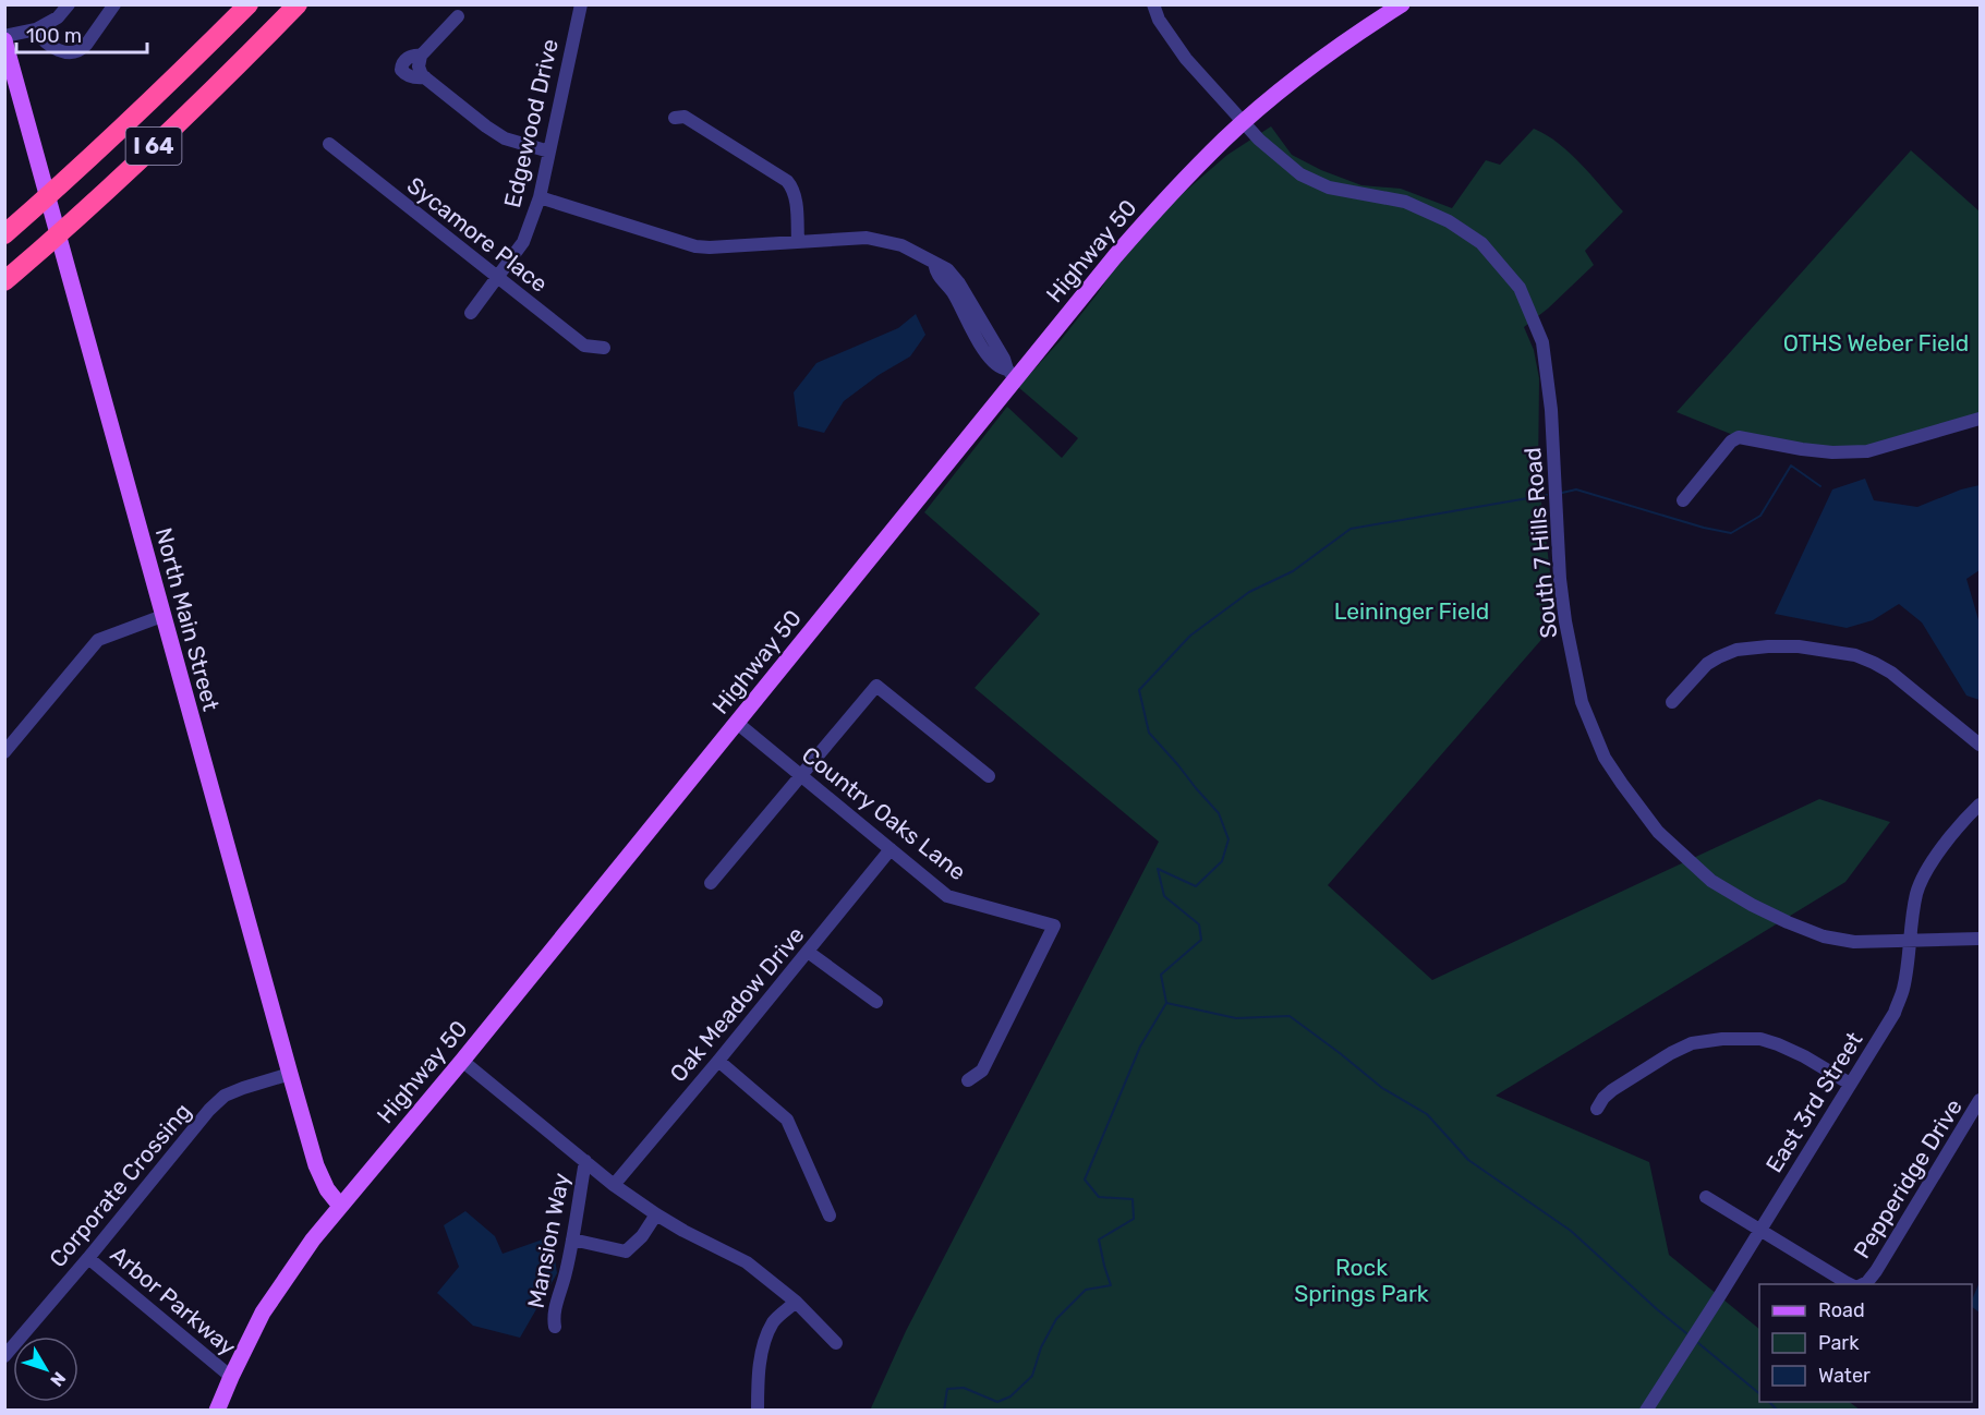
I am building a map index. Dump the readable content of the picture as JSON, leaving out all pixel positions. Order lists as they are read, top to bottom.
{
  "streets": {
    "highway": ["I 64"],
    "main road": ["Highway 50", "North Main Street"],
    "street": [
      "Edgewood Drive",
      "Sycamore Place",
      "South 7 Hills Road",
      "Country Oaks Lane",
      "Oak Meadow Drive",
      "East 3rd Street",
      "Pepperidge Drive",
      "Corporate Crossing",
      "Mansion Way",
      "Arbor Parkway"
    ]
  },
  "crossings": [
    ["Edgewood Drive", "Sycamore Place"],
    ["Highway 50", "South 7 Hills Road"],
    ["Highway 50", "North Main Street"],
    ["Highway 50", "Country Oaks Lane"],
    ["Highway 50", "Arbor Parkway"],
    ["South 7 Hills Road", "East 3rd Street"],
    ["North Main Street", "Corporate Crossing"],
    ["Country Oaks Lane", "Oak Meadow Drive"],
    ["Corporate Crossing", "Arbor Parkway"]
  ],
  "parks": ["OTHS Weber Field", "Leininger Field", "Rock Springs Park"],
  "legend": ["Road", "Park", "Water"],
  "scale_bar": "100 m",
  "north": "bottom right"
}
